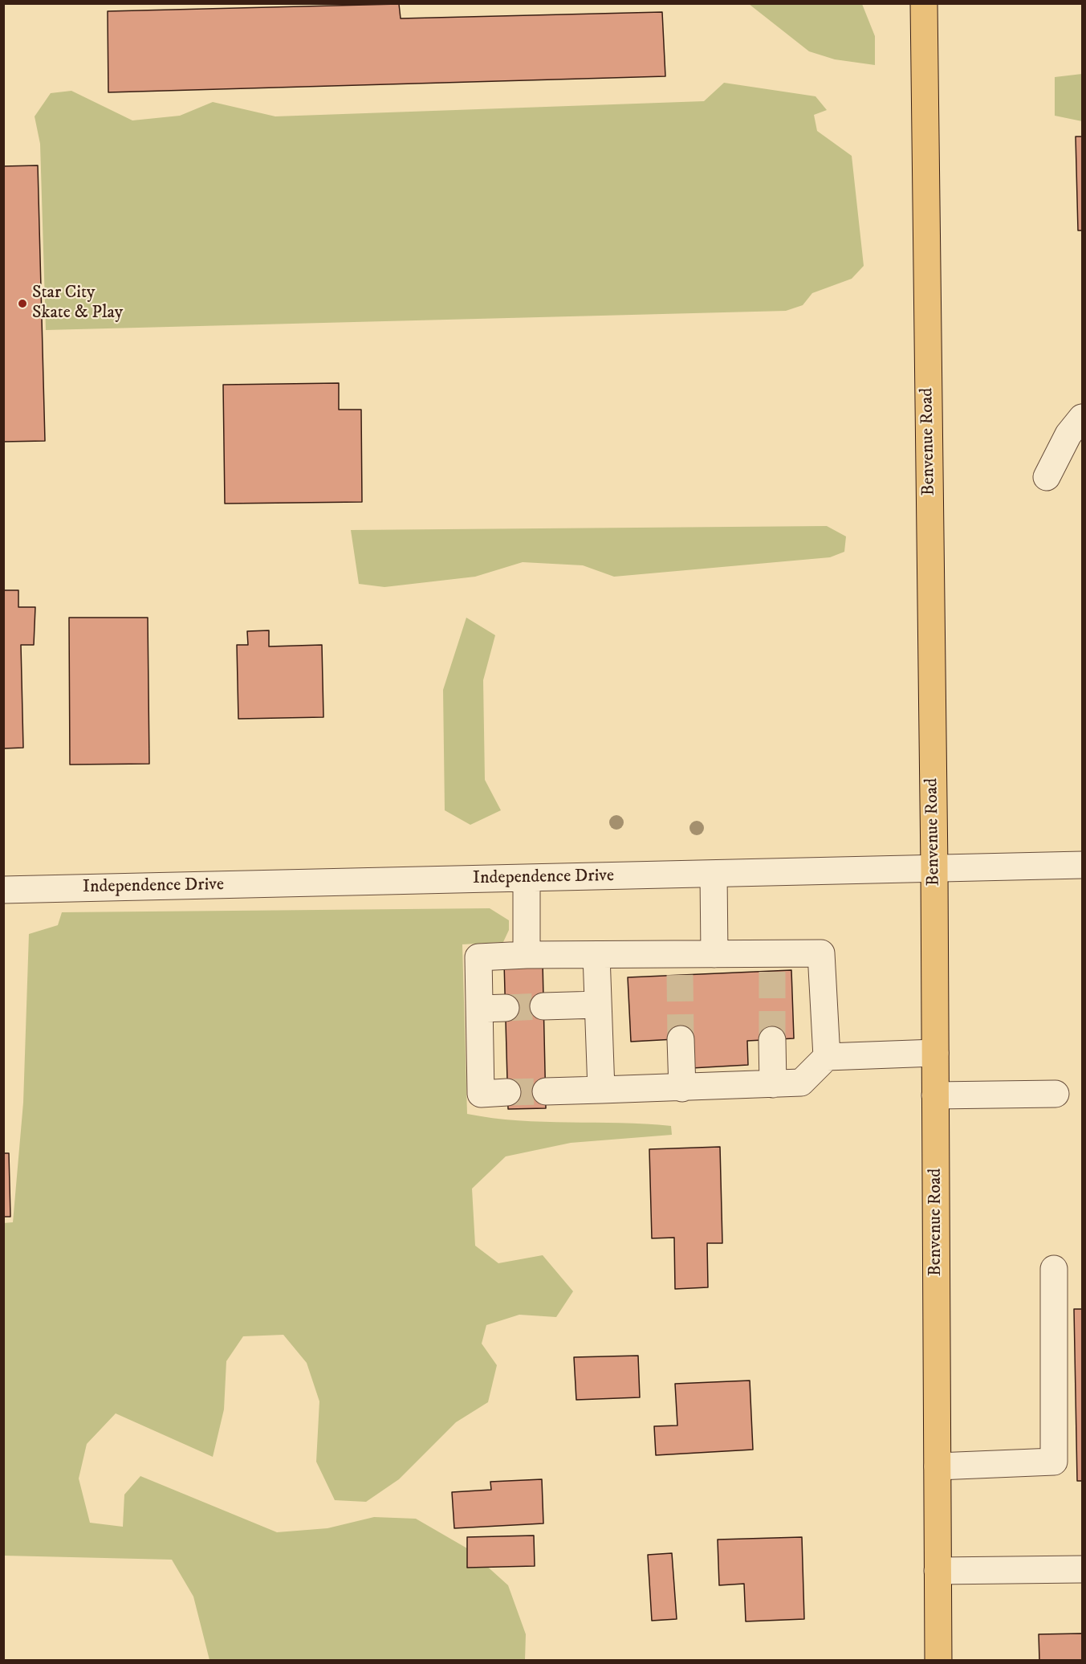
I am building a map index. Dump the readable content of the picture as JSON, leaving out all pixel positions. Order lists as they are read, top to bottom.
{
  "streets": {
    "main road": ["Benvenue Road"],
    "street": ["Independence Drive"]
  },
  "crossings": [
    ["Benvenue Road", "Independence Drive"]
  ],
  "places": ["Star City Skate & Play"]
}
